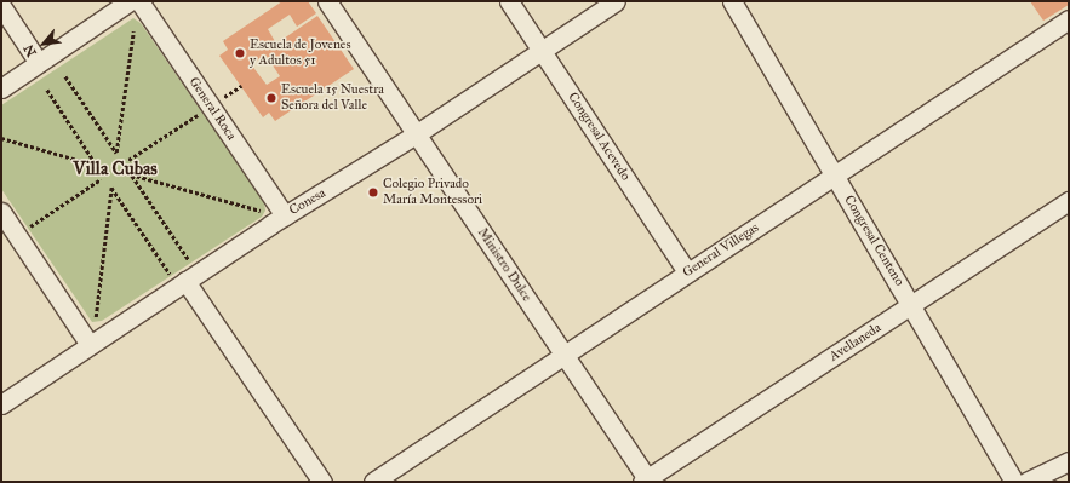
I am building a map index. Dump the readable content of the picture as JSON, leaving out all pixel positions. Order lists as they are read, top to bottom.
{
  "streets": {
    "street": [
      "General Roca",
      "Congresal Acevedo",
      "Conesa",
      "Congresal Centeno",
      "General Villegas",
      "Ministro Dulce",
      "Avellaneda"
    ]
  },
  "crossings": [
    ["General Roca", "Conesa"],
    ["Congresal Acevedo", "Conesa"],
    ["Congresal Acevedo", "General Villegas"],
    ["Conesa", "Ministro Dulce"],
    ["Congresal Centeno", "General Villegas"],
    ["Congresal Centeno", "Avellaneda"],
    ["General Villegas", "Ministro Dulce"],
    ["Ministro Dulce", "Avellaneda"]
  ],
  "districts": ["Villa Cubas"],
  "places": ["Escuela de Jovenes y Adultos 51", "Escuela 15 Nuestra Señora del Valle", "Colegio Privado María Montessori"],
  "north": "bottom left"
}
